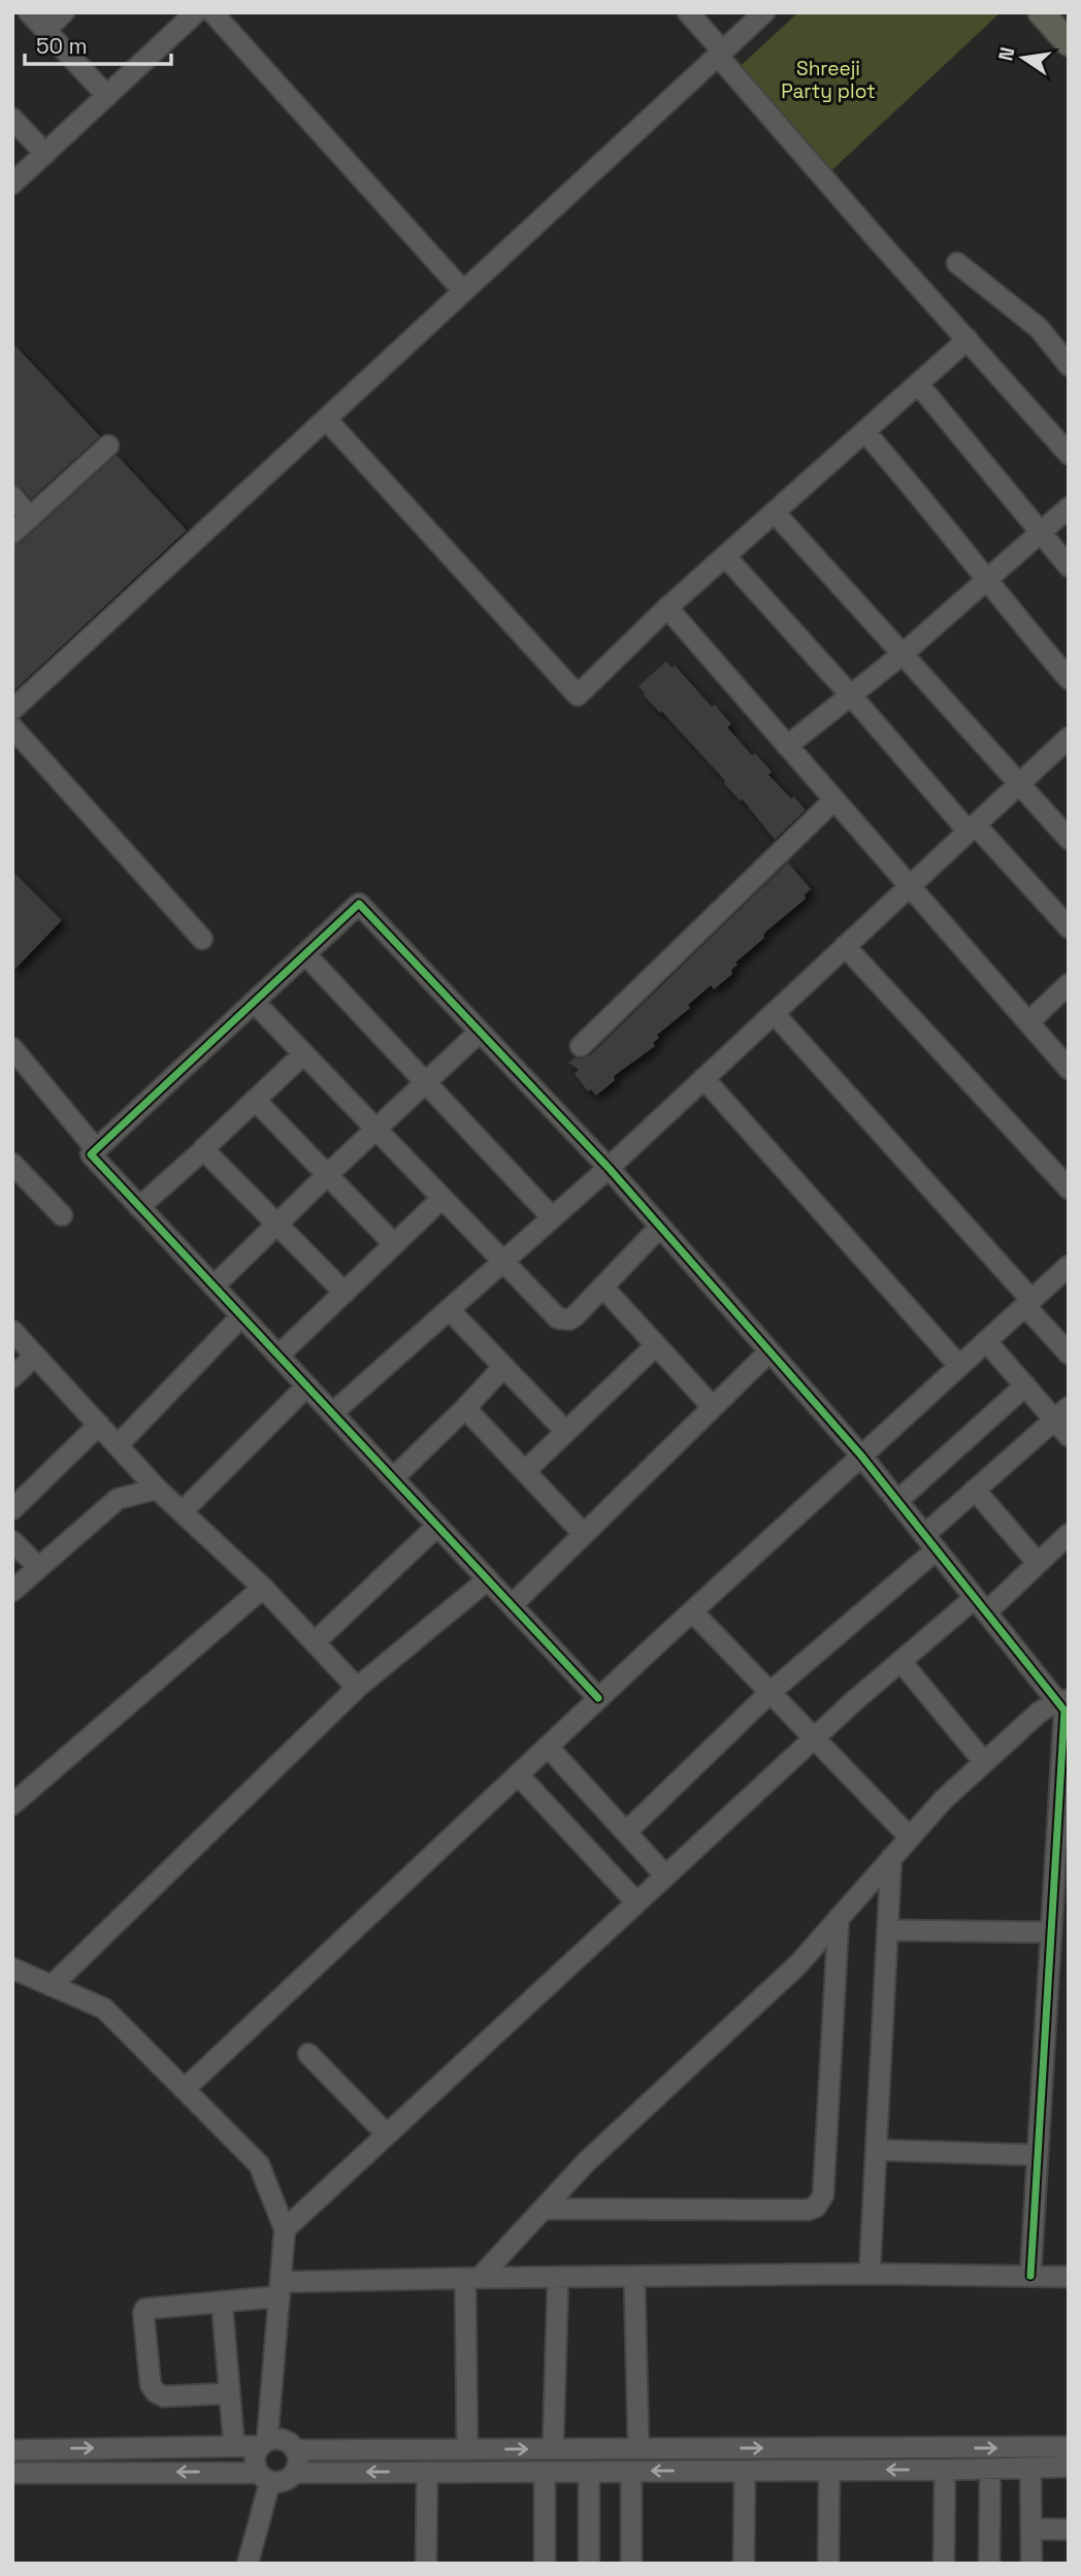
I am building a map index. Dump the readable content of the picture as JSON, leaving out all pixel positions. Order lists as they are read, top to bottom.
{
  "parks": ["Shreeji Party plot"],
  "scale_bar": "50 m",
  "north": "left"
}
